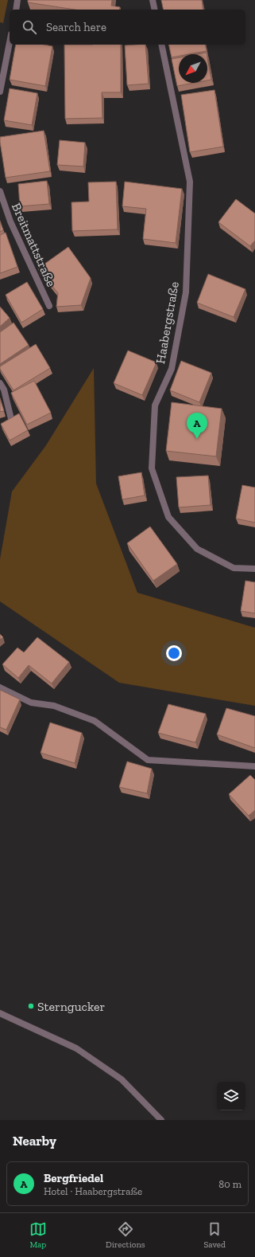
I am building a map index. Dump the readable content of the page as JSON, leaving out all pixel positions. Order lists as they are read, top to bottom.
{
  "streets": {
    "street": ["Breitmattstraße", "Haabergstraße"]
  },
  "places": ["Sterngucker"],
  "north": "bottom left",
  "page": {
    "search": "Search here",
    "pins": "A",
    "heading": "Nearby",
    "list": [
      {
        "mark": "A",
        "name": "Bergfriedel",
        "note": "Hotel · Haabergstraße",
        "value": "80 m"
      }
    ],
    "nav": ["Map", "Directions", "Saved"]
  }
}
